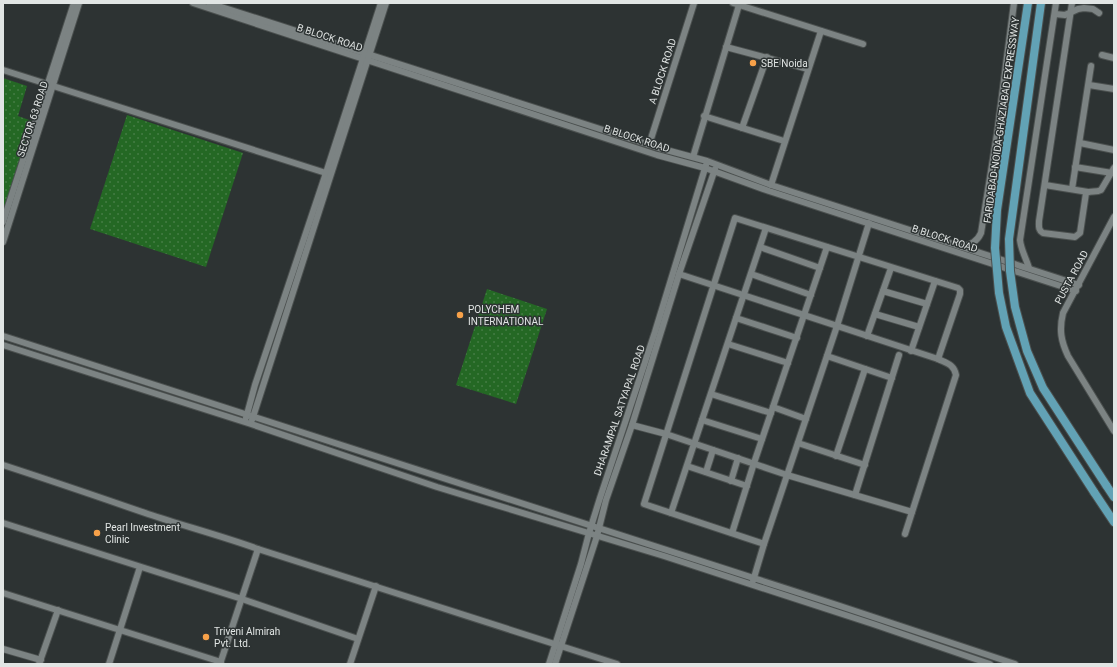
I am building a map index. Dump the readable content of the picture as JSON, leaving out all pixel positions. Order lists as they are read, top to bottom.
{
  "streets": {
    "main road": ["FARIDABAD-NOIDA-GHAZIABAD EXPRESSWAY"],
    "street": [
      "B BLOCK ROAD",
      "A BLOCK ROAD",
      "SECTOR 63 ROAD",
      "PUSTA ROAD",
      "DHARAMPAL SATYAPAL ROAD"
    ]
  },
  "crossings": [
    ["B BLOCK ROAD", "A BLOCK ROAD"],
    ["B BLOCK ROAD", "PUSTA ROAD"],
    ["B BLOCK ROAD", "DHARAMPAL SATYAPAL ROAD"]
  ],
  "places": [
    "SBE Noida",
    "POLYCHEM INTERNATIONAL",
    "Pearl Investment Clinic",
    "Triveni Almirah Pvt. Ltd."
  ]
}
